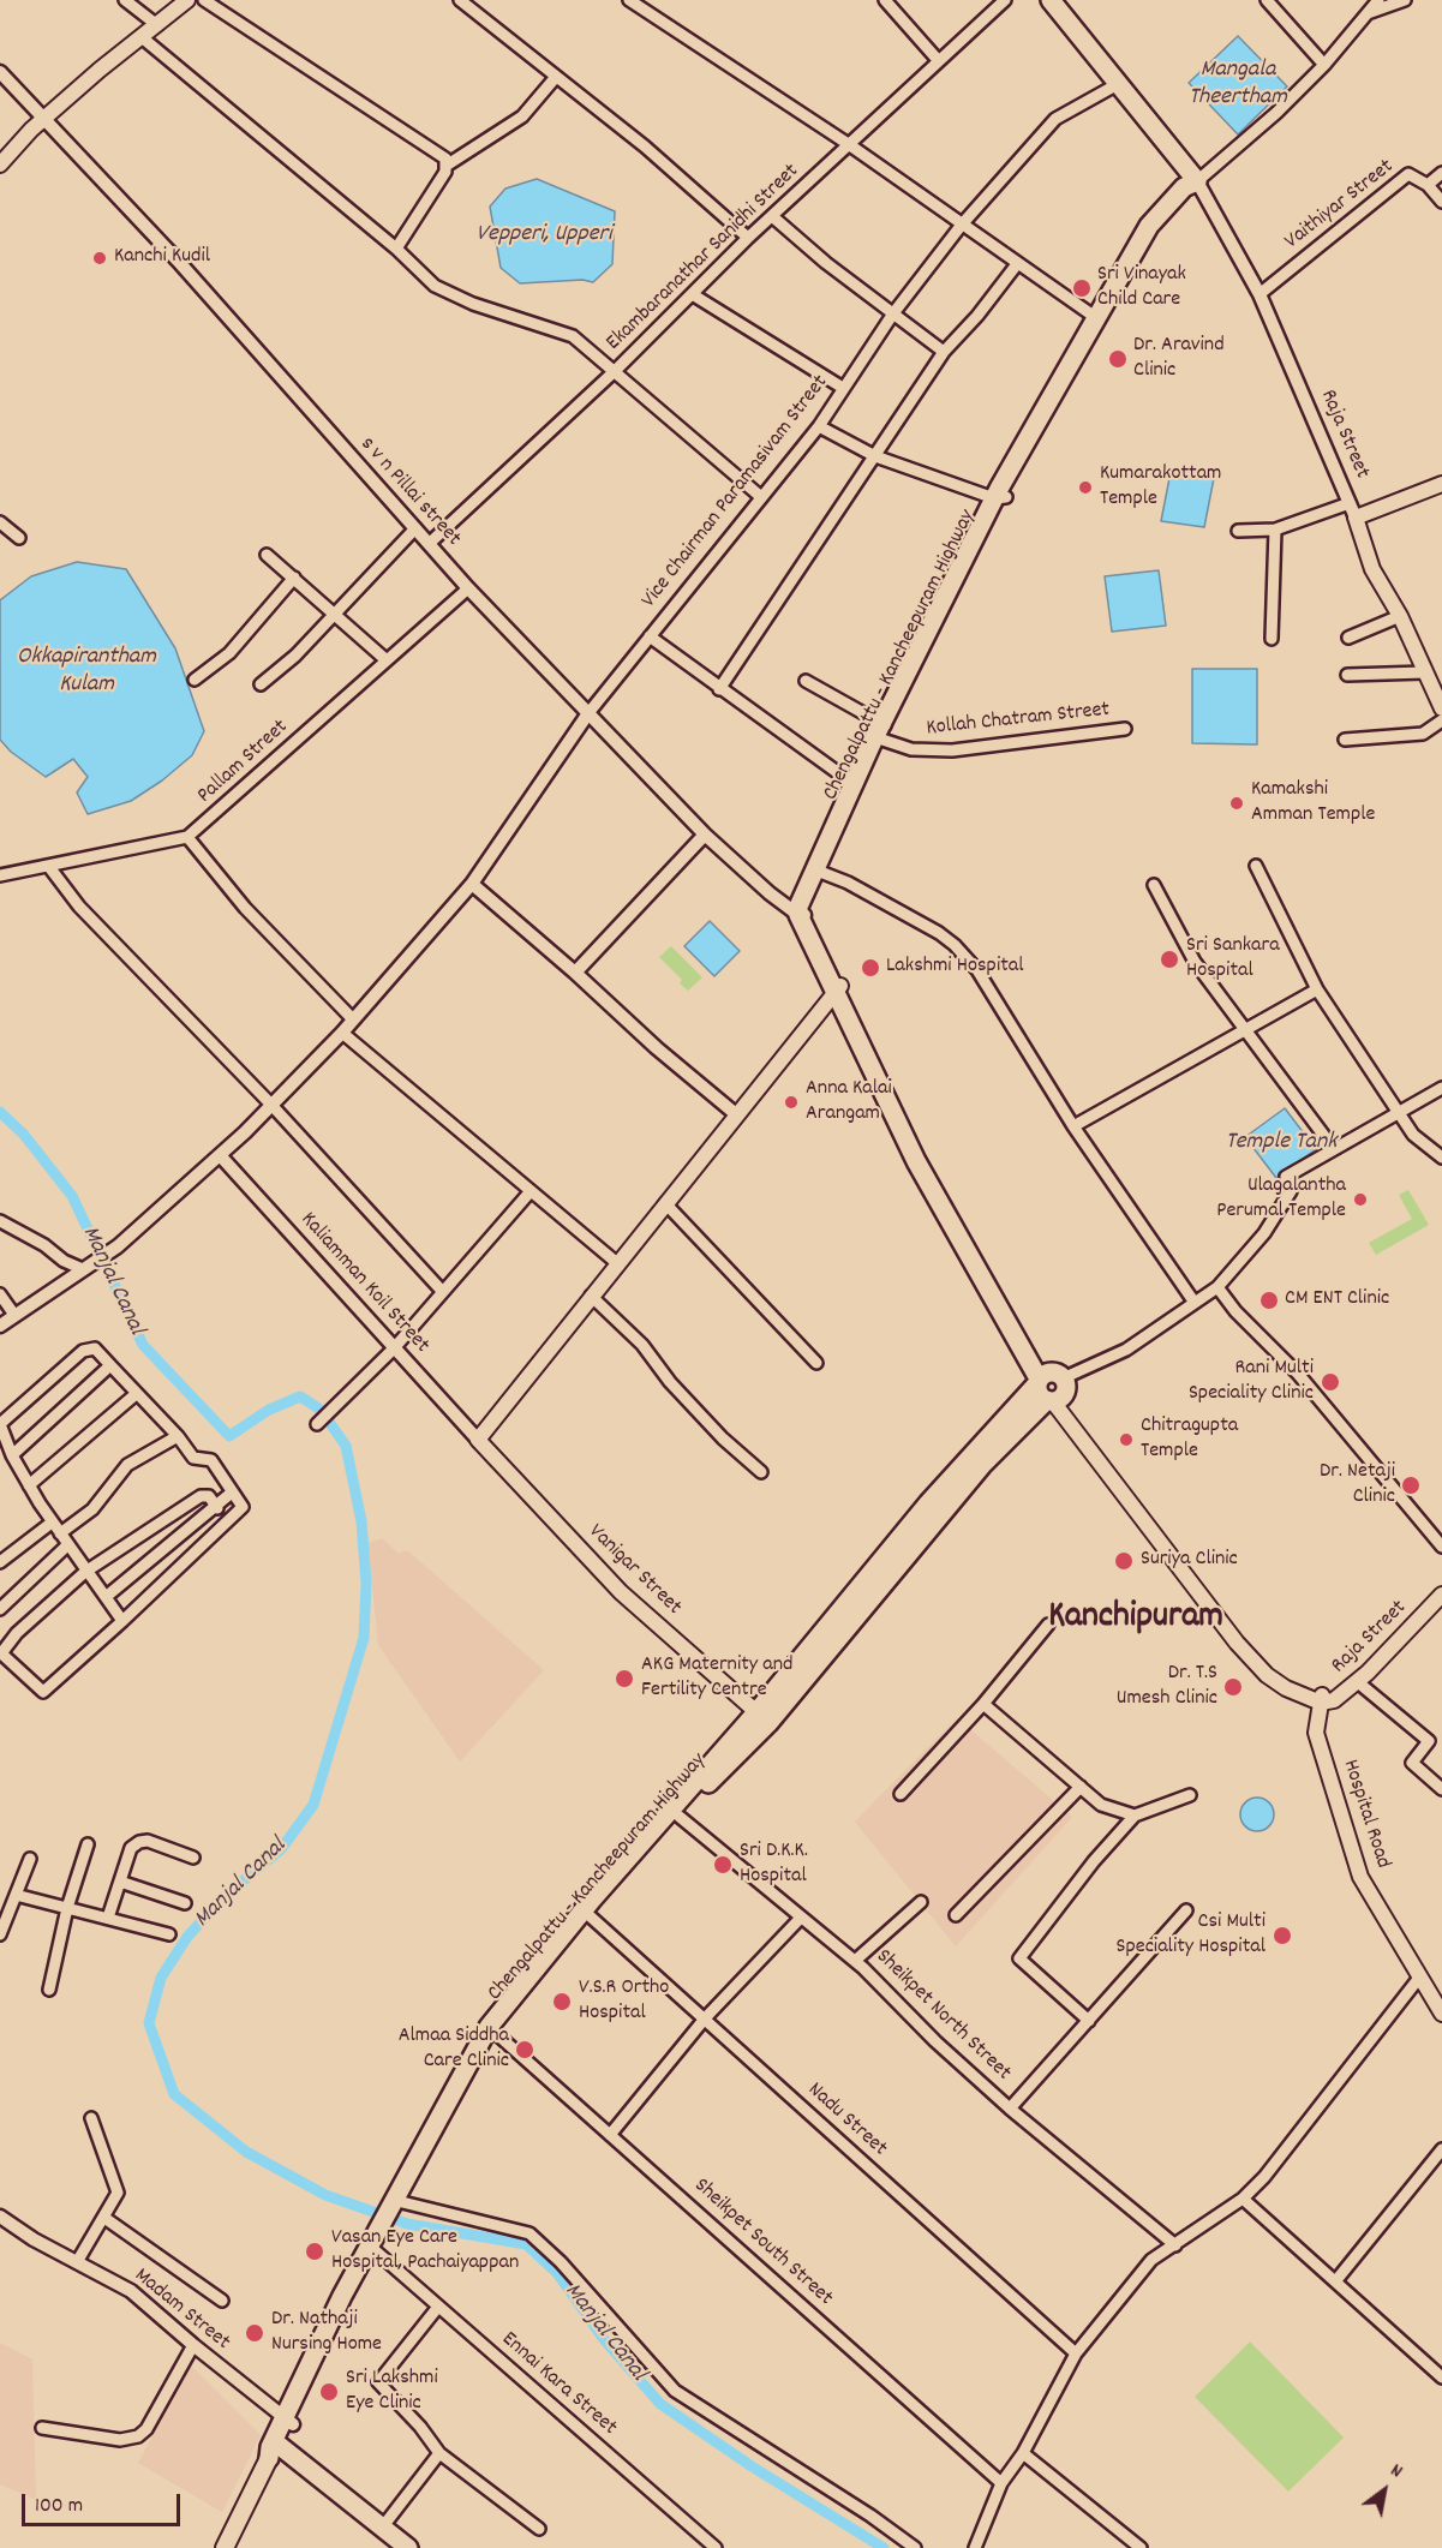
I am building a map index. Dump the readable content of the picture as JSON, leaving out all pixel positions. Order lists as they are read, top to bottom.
{
  "streets": {
    "highway": ["Chengalpattu - Kancheepuram Highway"],
    "main road": ["Raja Street", "Vanigar Street", "Hospital Road"],
    "street": [
      "Vaithiyar Street",
      "Ekambaranathar Sanidhi Street",
      "s v n Pillai street",
      "Vice Chairman Paramasivam Street",
      "Kollah Chatram Street",
      "Pallam Street",
      "Kaliamman Koil Street",
      "Sheikpet North Street",
      "Nadu Street",
      "Sheikpet South Street",
      "Madam Street",
      "Ennai Kara Street"
    ]
  },
  "crossings": [
    ["Vaithiyar Street", "Raja Street"],
    ["Ekambaranathar Sanidhi Street", "s v n Pillai street"],
    ["Raja Street", "Chengalpattu - Kancheepuram Highway"],
    ["Raja Street", "Hospital Road"],
    ["s v n Pillai street", "Vice Chairman Paramasivam Street"],
    ["s v n Pillai street", "Chengalpattu - Kancheepuram Highway"],
    ["s v n Pillai street", "Pallam Street"],
    ["Chengalpattu - Kancheepuram Highway", "Kollah Chatram Street"],
    ["Chengalpattu - Kancheepuram Highway", "Vanigar Street"],
    ["Chengalpattu - Kancheepuram Highway", "Sheikpet North Street"],
    ["Chengalpattu - Kancheepuram Highway", "Nadu Street"],
    ["Kaliamman Koil Street", "Vanigar Street"]
  ],
  "districts": ["Kanchipuram"],
  "water": [
    "Mangala Theertham",
    "Vepperi, Upperi",
    "Okkapirantham Kulam",
    "Temple Tank",
    "Manjal Canal"
  ],
  "places": [
    "Kanchi Kudil",
    "Sri Vinayak Child Care",
    "Dr. Aravind Clinic",
    "Kumarakottam Temple",
    "Kamakshi Amman Temple",
    "Sri Sankara Hospital",
    "Lakshmi Hospital",
    "Anna Kalai Arangam",
    "Ulagalantha Perumal Temple",
    "CM ENT Clinic",
    "Rani Multi Speciality Clinic",
    "Chitragupta Temple",
    "Dr. Netaji Clinic",
    "Suriya Clinic",
    "AKG Maternity and Fertility Centre",
    "Dr. T.S Umesh Clinic",
    "Sri D.K.K. Hospital",
    "Csi Multi Speciality Hospital",
    "V.S.R Ortho Hospital",
    "Almaa Siddha Care Clinic",
    "Vasan Eye Care Hospital, Pachaiyappan",
    "Dr. Nathaji Nursing Home",
    "Sri Lakshmi Eye Clinic"
  ],
  "scale_bar": "100 m",
  "north": "top right"
}
